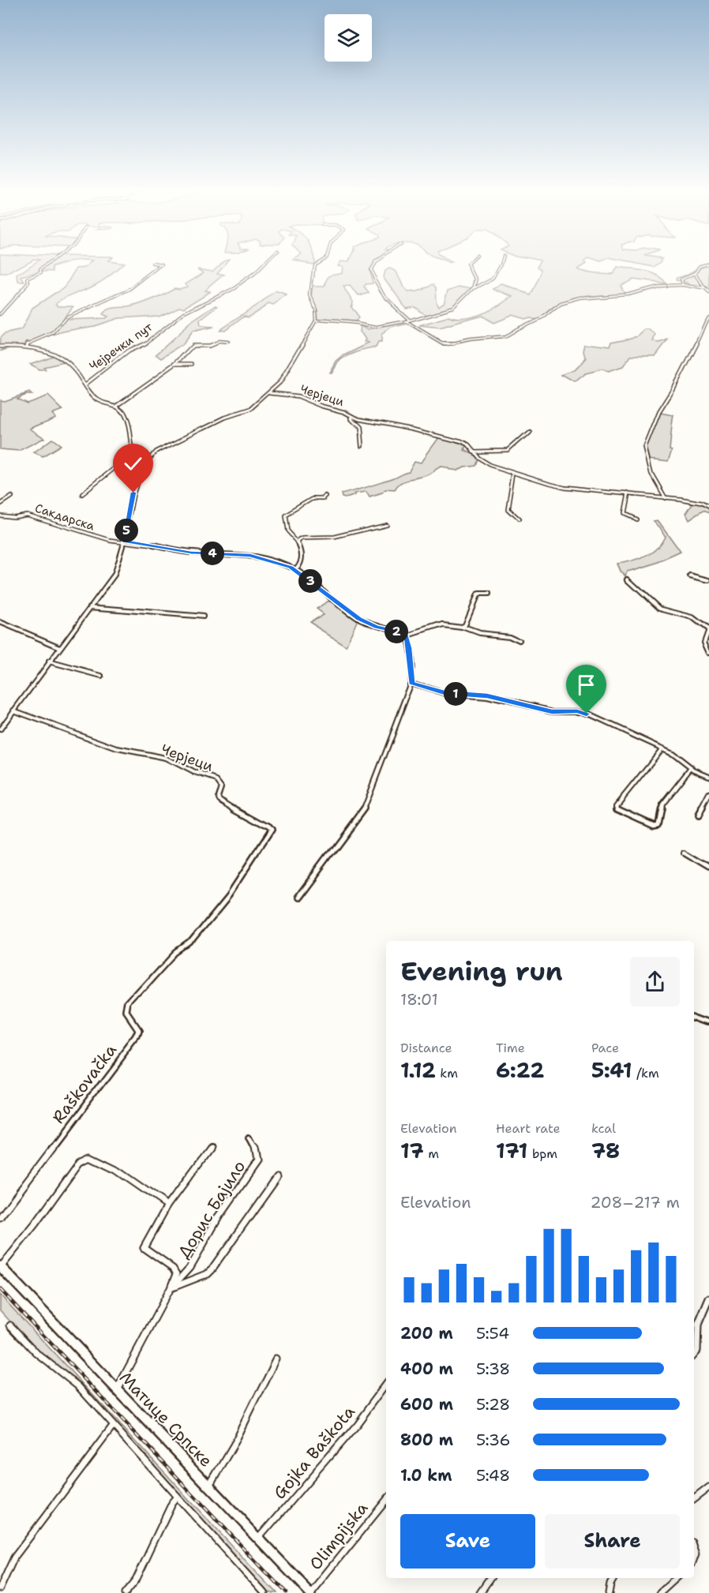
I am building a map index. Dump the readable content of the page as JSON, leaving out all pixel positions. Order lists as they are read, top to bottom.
{
  "streets": {
    "main road": ["Матице Српске"],
    "street": [
      "Чејречки пут",
      "Черјеци",
      "Сакдарска",
      "Raškovačka",
      "Дорис Бајило",
      "Gojka Baškota",
      "Olimpijska"
    ]
  },
  "crossings": [
    ["Черјеци", "Raškovačka"],
    ["Дорис Бајило", "Матице Српске"],
    ["Матице Српске", "Gojka Baškota"],
    ["Матице Српске", "Olimpijska"]
  ],
  "page": {
    "pins": [
      "5",
      "4",
      "3",
      "2",
      "1"
    ],
    "heading": ["Evening run", "18:01"],
    "stats": [
      ["Distance", "1.12 km"],
      ["Time", "6:22"],
      ["Pace", "5:41 /km"],
      ["Elevation", "17 m"],
      ["Heart rate", "171 bpm"],
      ["kcal", "78"]
    ],
    "chart": ["Elevation", "208–217 m"],
    "list": [
      {
        "name": "200 m",
        "note": "5:54"
      },
      {
        "name": "400 m",
        "note": "5:38"
      },
      {
        "name": "600 m",
        "note": "5:28"
      },
      {
        "name": "800 m",
        "note": "5:36"
      },
      {
        "name": "1.0 km",
        "note": "5:48"
      }
    ],
    "buttons": ["Save", "Share"]
  }
}
